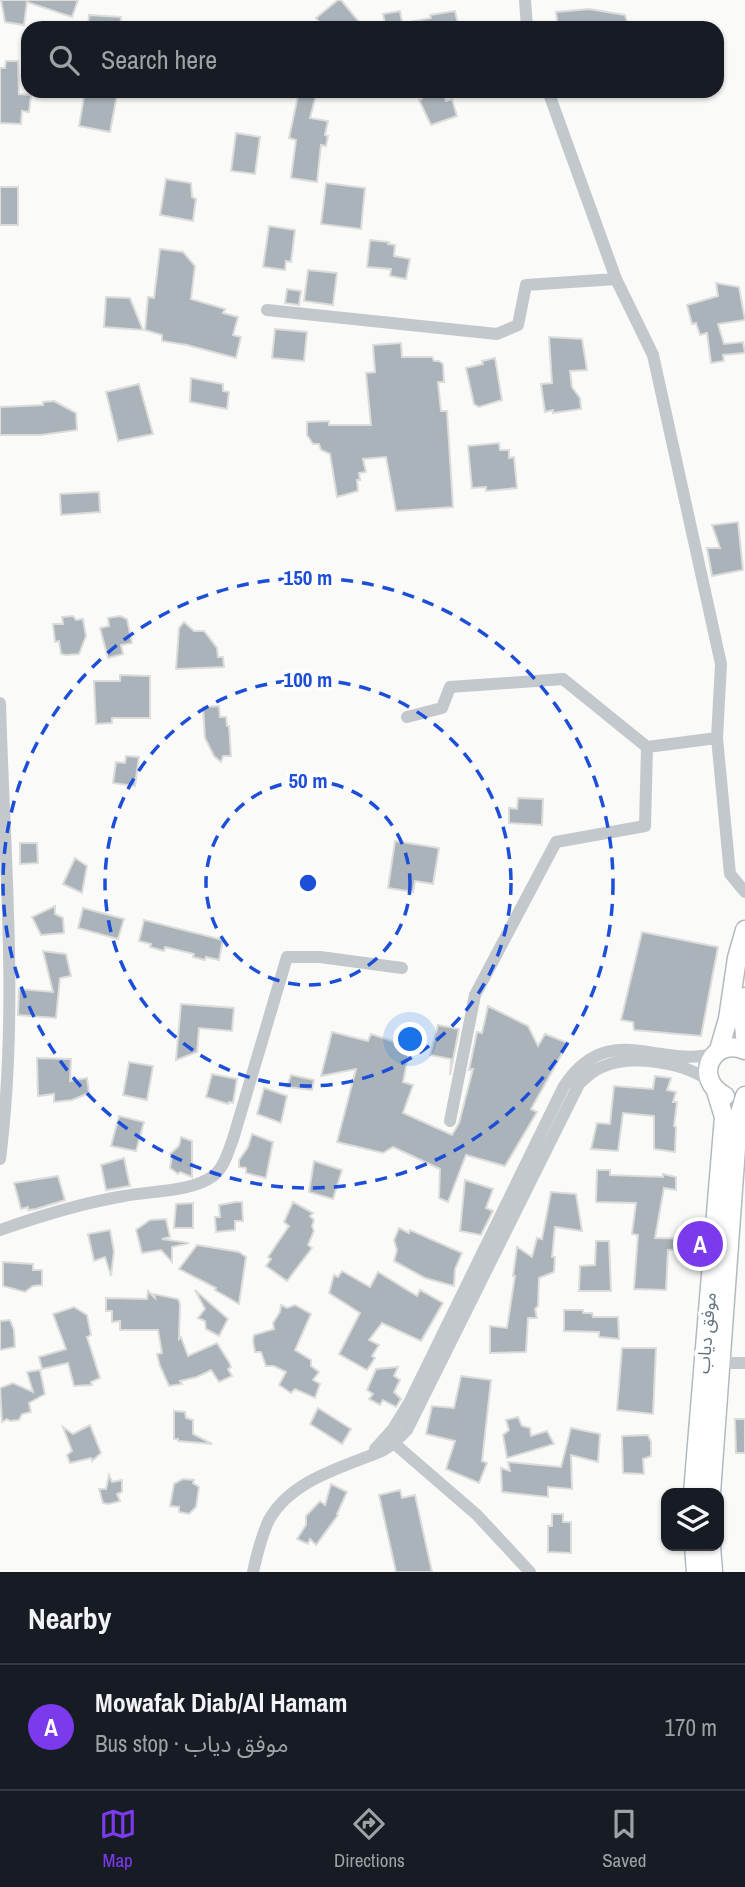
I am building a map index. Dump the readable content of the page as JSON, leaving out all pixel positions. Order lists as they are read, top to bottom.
{
  "streets": {
    "main road": ["موفق دياب"]
  },
  "page": {
    "search": "Search here",
    "pins": "A",
    "heading": "Nearby",
    "list": [
      {
        "mark": "A",
        "name": "Mowafak Diab/Al Hamam",
        "note": "Bus stop · موفق دياب",
        "value": "170 m"
      }
    ],
    "nav": ["Map", "Directions", "Saved"]
  },
  "rings": ["150 m", "100 m", "50 m"]
}
